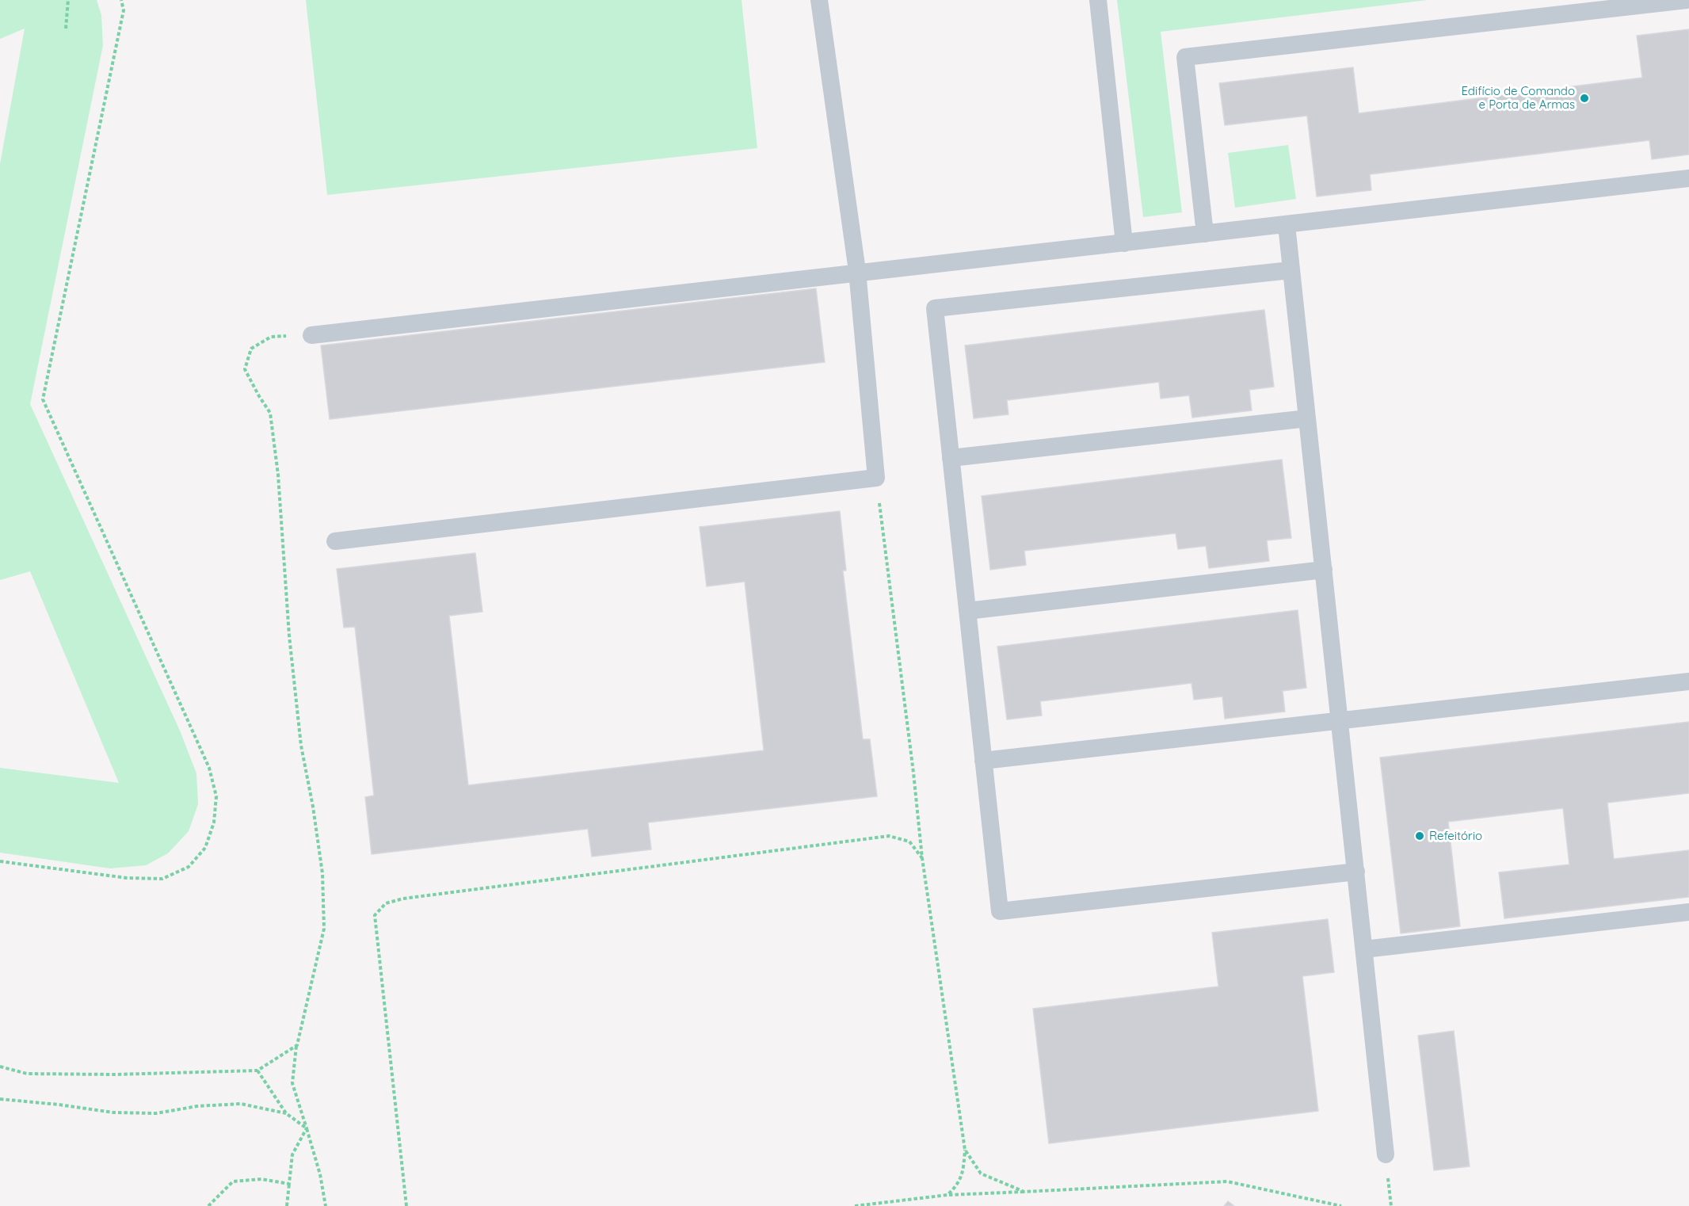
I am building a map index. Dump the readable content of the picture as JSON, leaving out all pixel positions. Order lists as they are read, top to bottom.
{
  "places": ["Edifício de Comando e Porta de Armas", "Refeitório"]
}
